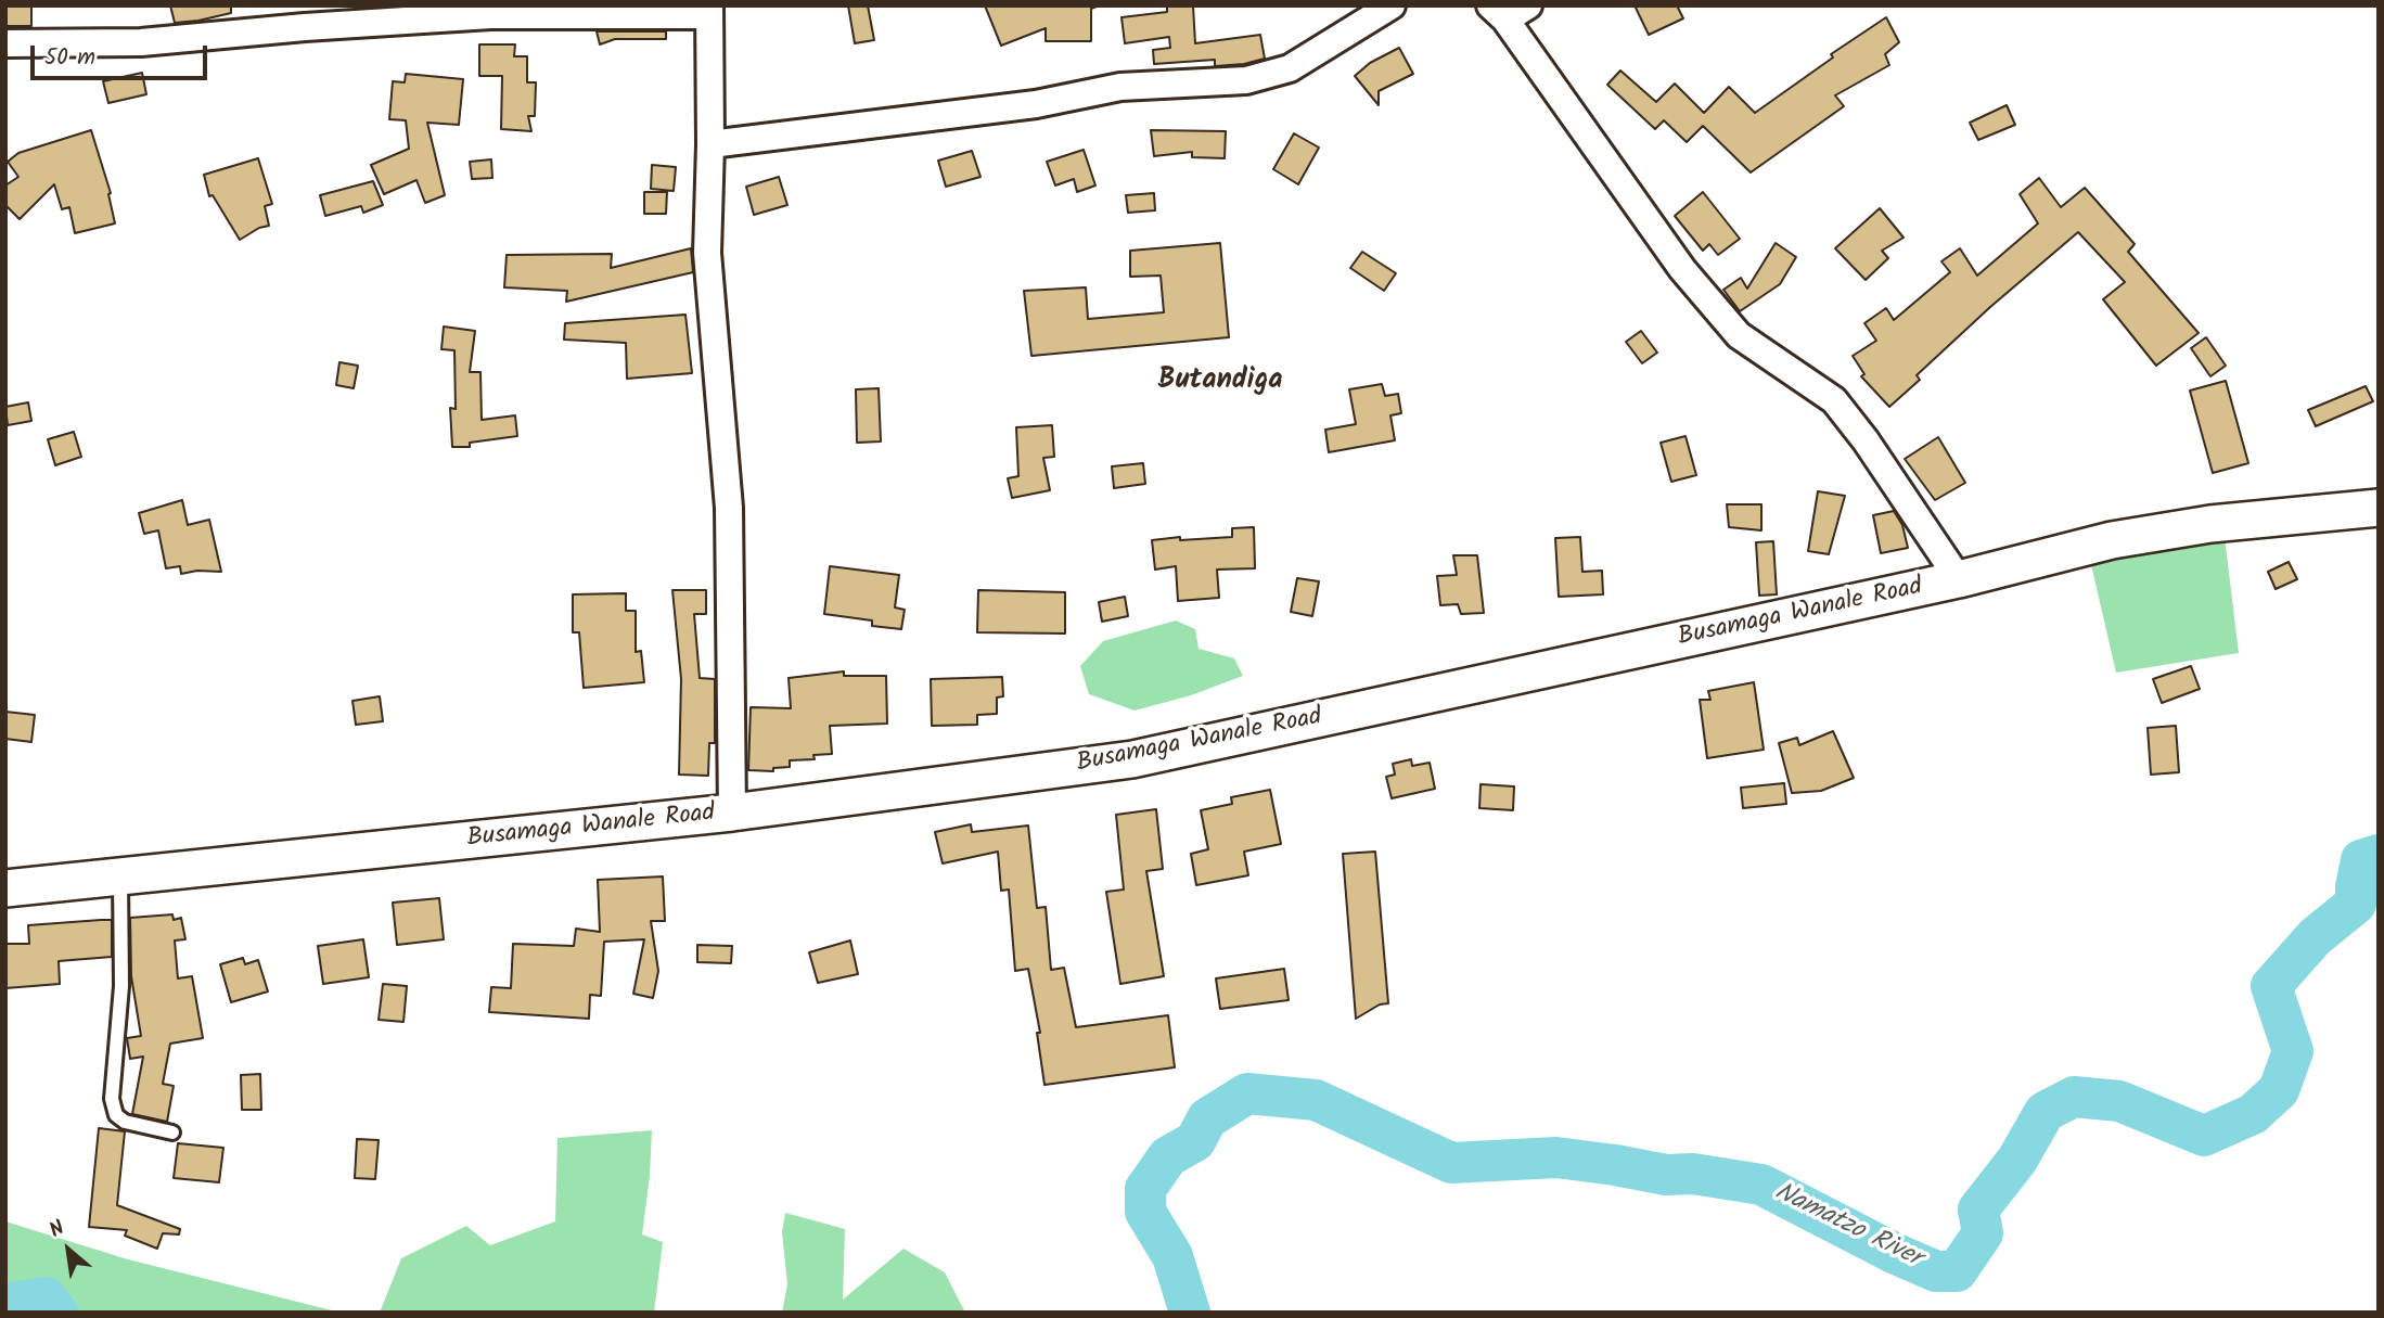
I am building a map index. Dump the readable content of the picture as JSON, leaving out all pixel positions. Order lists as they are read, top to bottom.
{
  "streets": {
    "street": ["Busamaga Wanale Road"]
  },
  "districts": ["Butandiga"],
  "water": ["Namatzo River"],
  "scale_bar": "50 m",
  "north": "top left"
}
